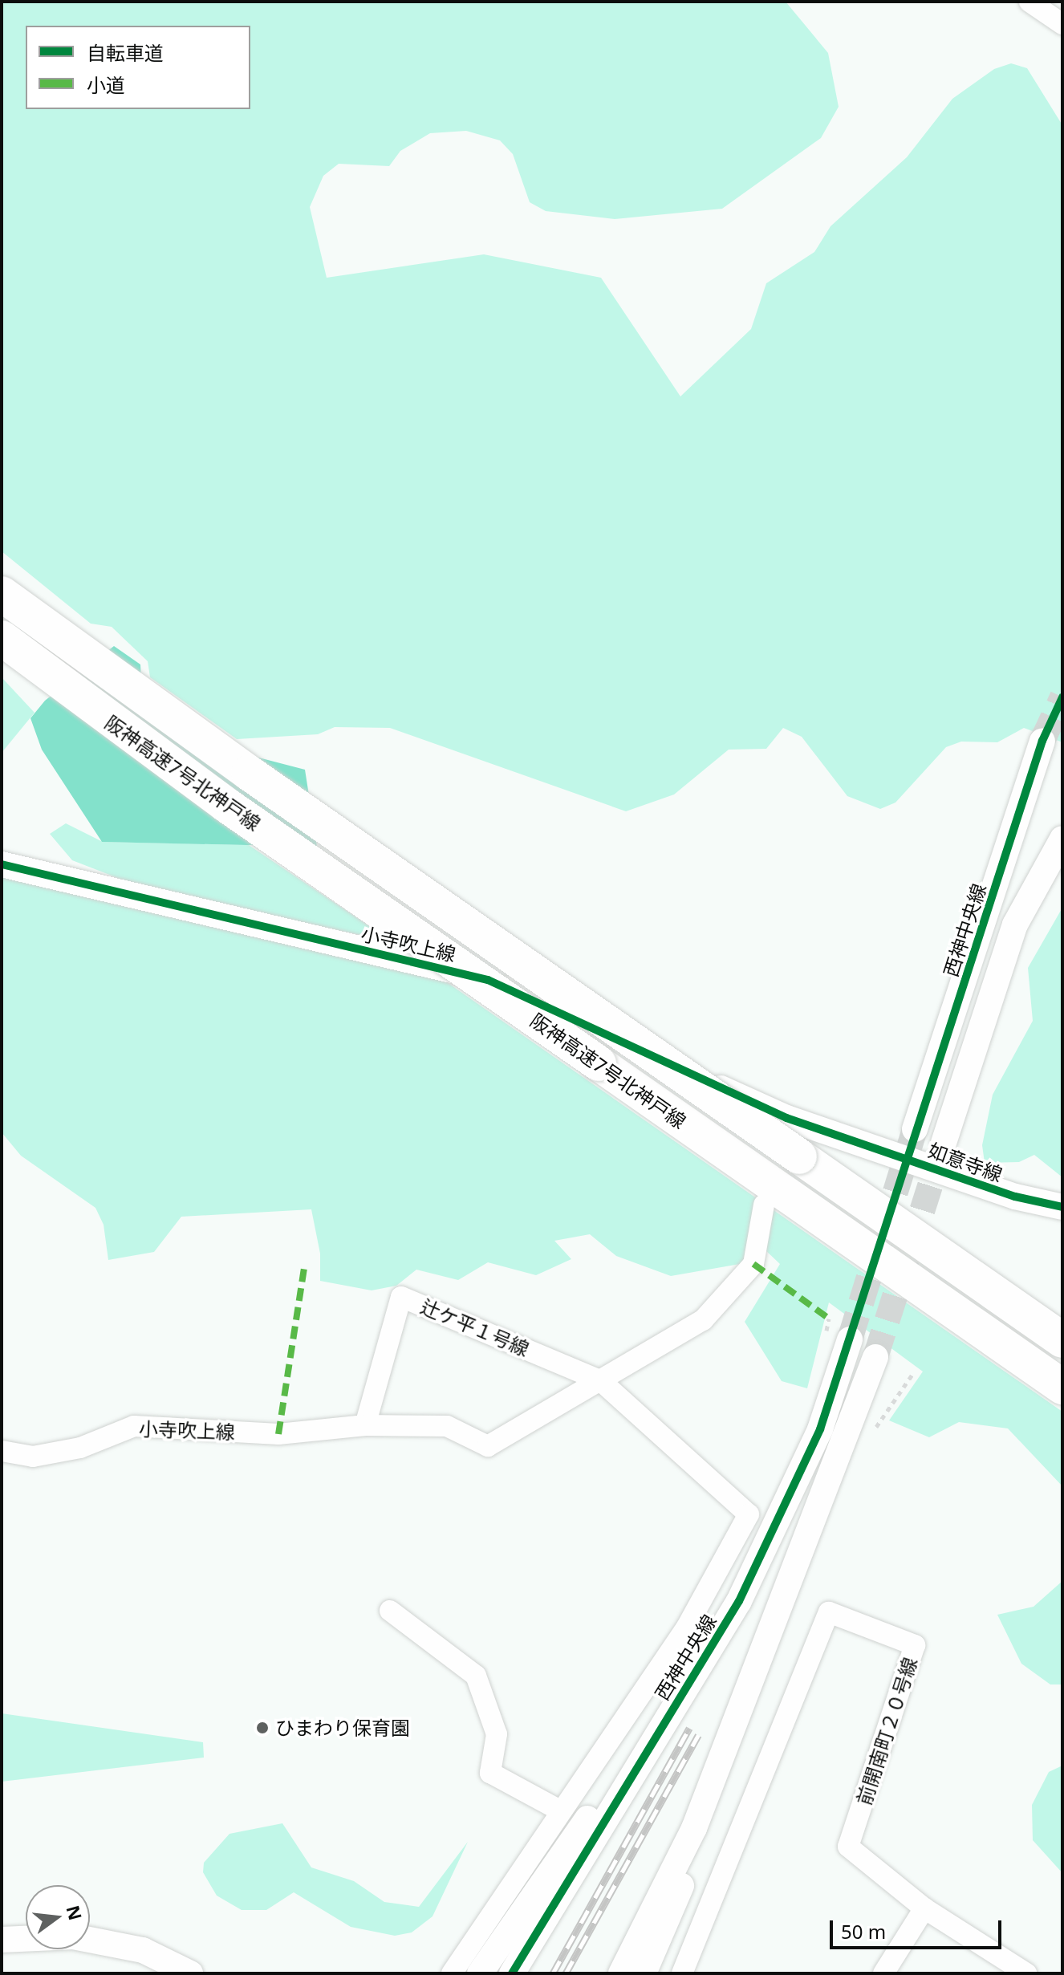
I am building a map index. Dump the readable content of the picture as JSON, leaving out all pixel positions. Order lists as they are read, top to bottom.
{
  "streets": {
    "highway": ["阪神高速7号北神戸線"],
    "street": [
      "西神中央線",
      "小寺吹上線",
      "如意寺線",
      "辻ケ平１号線",
      "前開南町２０号線"
    ]
  },
  "crossings": [
    ["小寺吹上線", "如意寺線"],
    ["小寺吹上線", "辻ケ平１号線"]
  ],
  "places": ["ひまわり保育園"],
  "legend": ["自転車道", "小道"],
  "scale_bar": "50 m",
  "north": "right"
}
